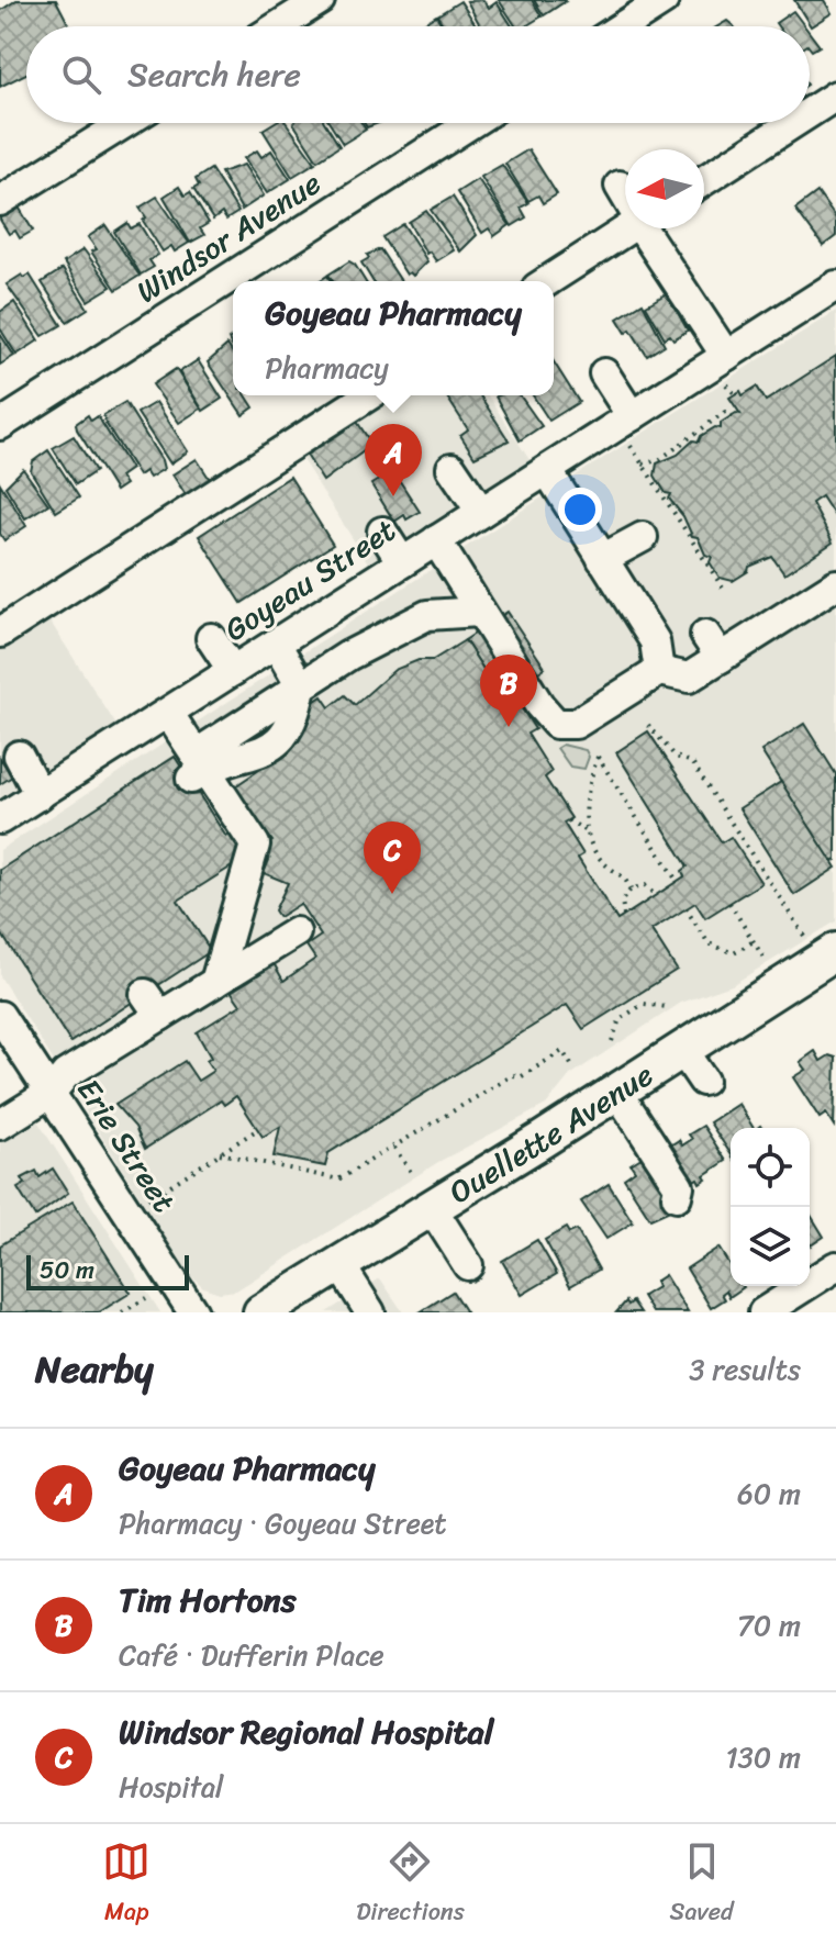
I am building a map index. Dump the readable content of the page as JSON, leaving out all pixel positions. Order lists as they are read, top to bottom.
{
  "streets": {
    "main road": ["Ouellette Avenue"],
    "street": ["Windsor Avenue", "Goyeau Street", "Erie Street"]
  },
  "scale_bar": "50 m",
  "north": "left",
  "page": {
    "search": "Search here",
    "popup": ["Goyeau Pharmacy", "Pharmacy"],
    "pins": ["A", "B", "C"],
    "scale": "50 m",
    "heading": ["Nearby", "3 results"],
    "list": [
      {
        "mark": "A",
        "name": "Goyeau Pharmacy",
        "note": "Pharmacy · Goyeau Street",
        "value": "60 m"
      },
      {
        "mark": "B",
        "name": "Tim Hortons",
        "note": "Café · Dufferin Place",
        "value": "70 m"
      },
      {
        "mark": "C",
        "name": "Windsor Regional Hospital",
        "note": "Hospital",
        "value": "130 m"
      }
    ],
    "nav": ["Map", "Directions", "Saved"]
  }
}
